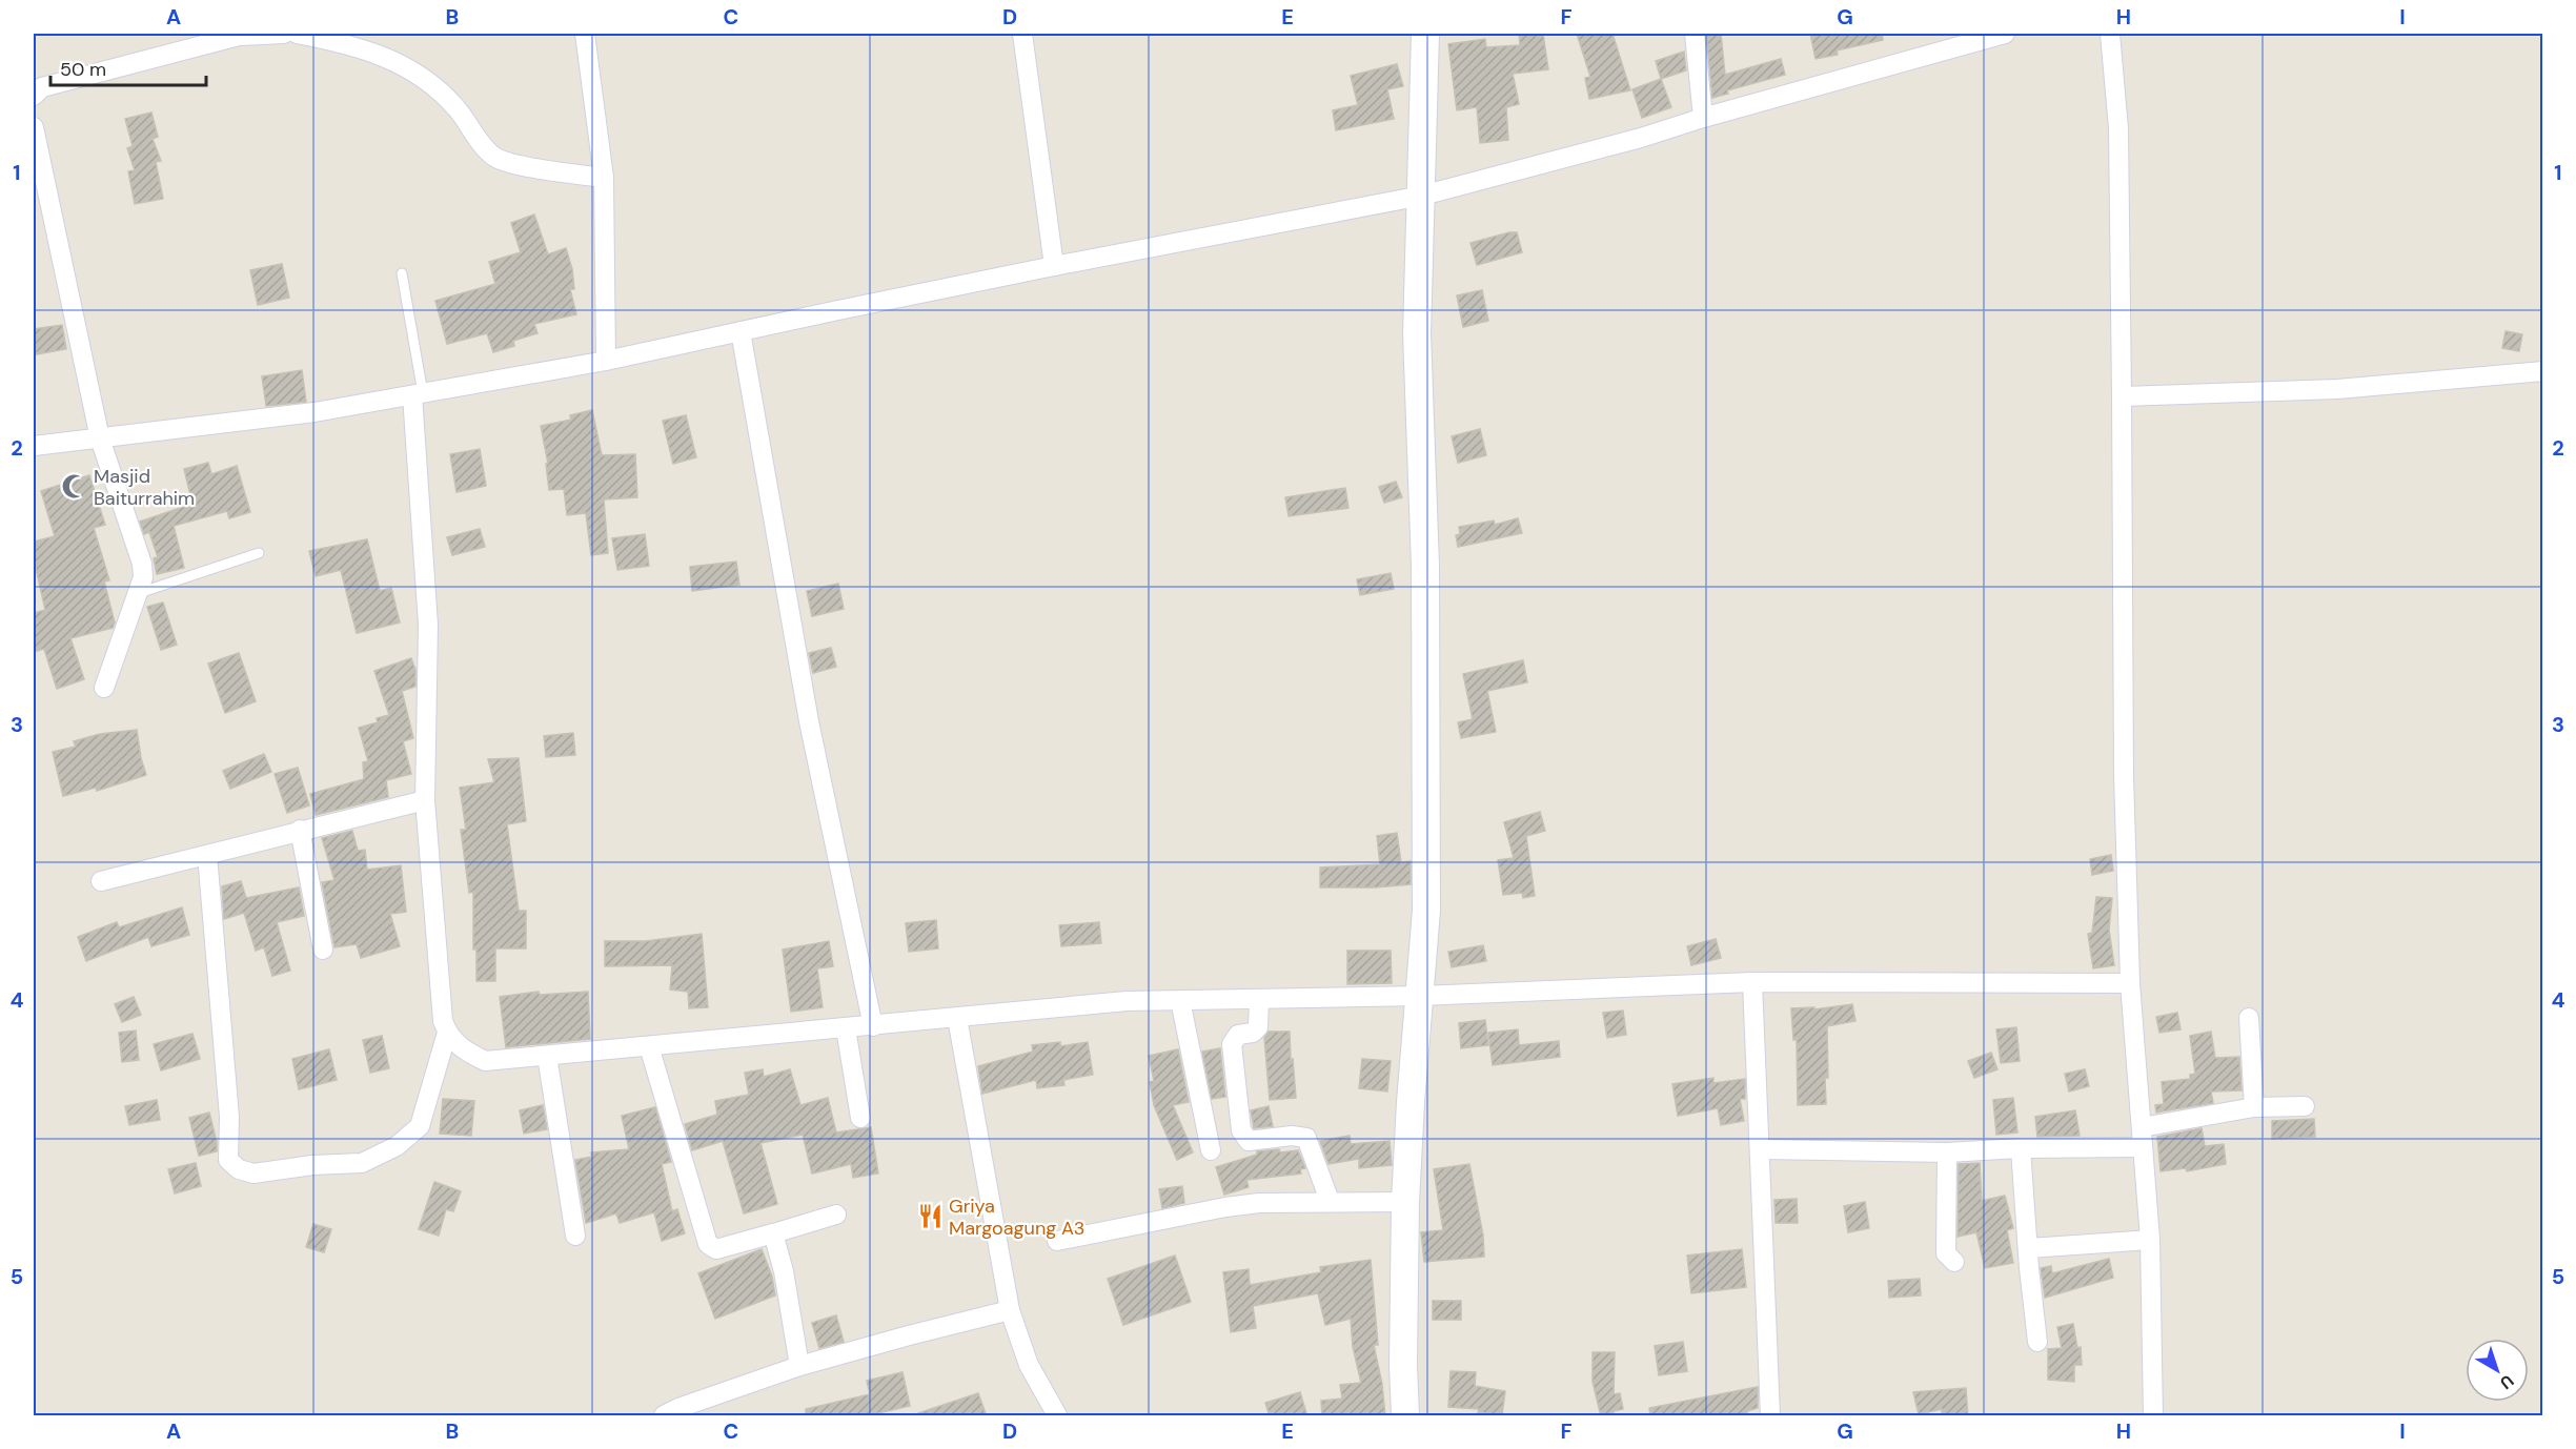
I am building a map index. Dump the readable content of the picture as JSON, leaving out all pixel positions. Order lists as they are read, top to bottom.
{
  "places": {
    "mosque": ["Masjid Baiturrahim"],
    "restaurant": ["Griya Margoagung A3"]
  },
  "scale_bar": "50 m",
  "north": "bottom right",
  "grid": {
    "columns": [
      "A",
      "B",
      "C",
      "D",
      "E",
      "F",
      "G",
      "H",
      "I"
    ],
    "rows": [
      "1",
      "2",
      "3",
      "4",
      "5"
    ]
  }
}
